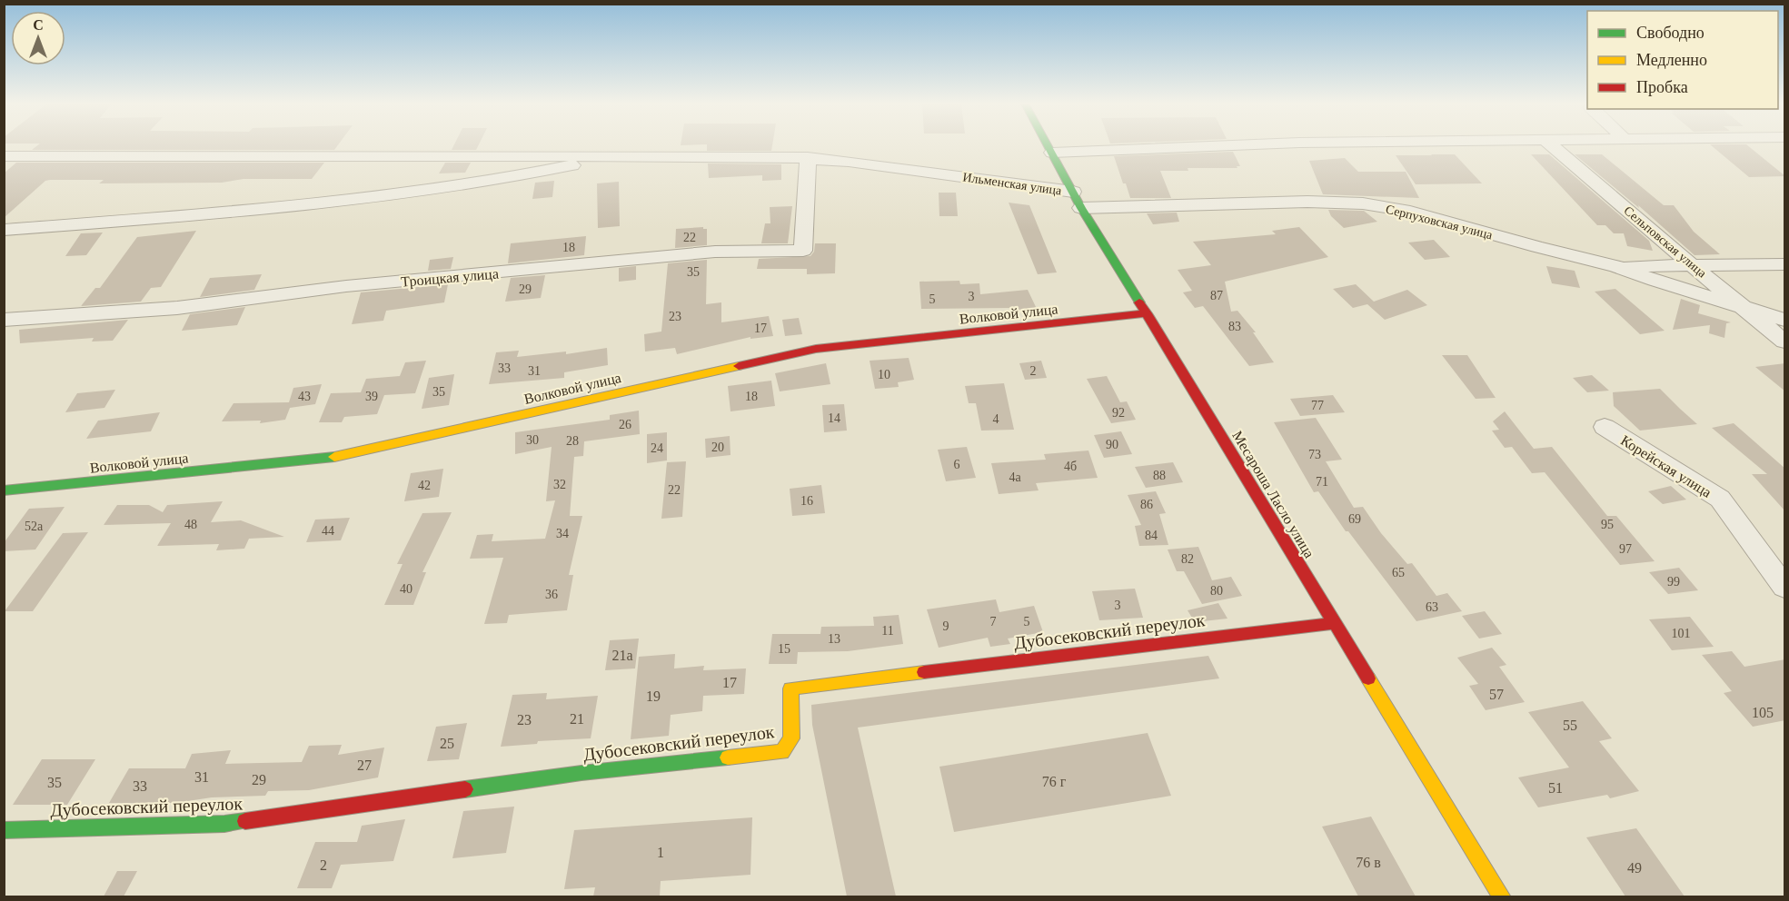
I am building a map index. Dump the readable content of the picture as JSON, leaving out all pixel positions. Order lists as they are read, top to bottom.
{
  "streets": {
    "street": [
      "Ильменская улица",
      "Серпуховская улица",
      "Сельповская улица",
      "Троицкая улица",
      "Волковой улица",
      "Корейская улица",
      "Месароша Ласло улица",
      "Дубосековский переулок"
    ]
  },
  "crossings": [
    ["Ильменская улица", "Троицкая улица"],
    ["Ильменская улица", "Месароша Ласло улица"],
    ["Серпуховская улица", "Сельповская улица"],
    ["Серпуховская улица", "Месароша Ласло улица"],
    ["Волковой улица", "Месароша Ласло улица"],
    ["Месароша Ласло улица", "Дубосековский переулок"]
  ],
  "house_numbers": [
    "22",
    "18",
    "35",
    "29",
    "87",
    "3",
    "5",
    "23",
    "83",
    "17",
    "33",
    "31",
    "2",
    "10",
    "35",
    "43",
    "39",
    "18",
    "77",
    "92",
    "14",
    "4",
    "26",
    "30",
    "28",
    "90",
    "20",
    "24",
    "73",
    "6",
    "4б",
    "88",
    "4а",
    "71",
    "32",
    "42",
    "22",
    "16",
    "86",
    "69",
    "48",
    "95",
    "52а",
    "44",
    "34",
    "84",
    "97",
    "82",
    "65",
    "99",
    "40",
    "80",
    "36",
    "3",
    "63",
    "7",
    "5",
    "9",
    "11",
    "101",
    "13",
    "15",
    "21а",
    "17",
    "57",
    "19",
    "105",
    "21",
    "23",
    "55",
    "25",
    "27",
    "31",
    "29",
    "76 г",
    "35",
    "33",
    "51",
    "1",
    "76 в",
    "2",
    "49"
  ],
  "legend": ["Свободно", "Медленно", "Пробка"],
  "north": "top"
}
